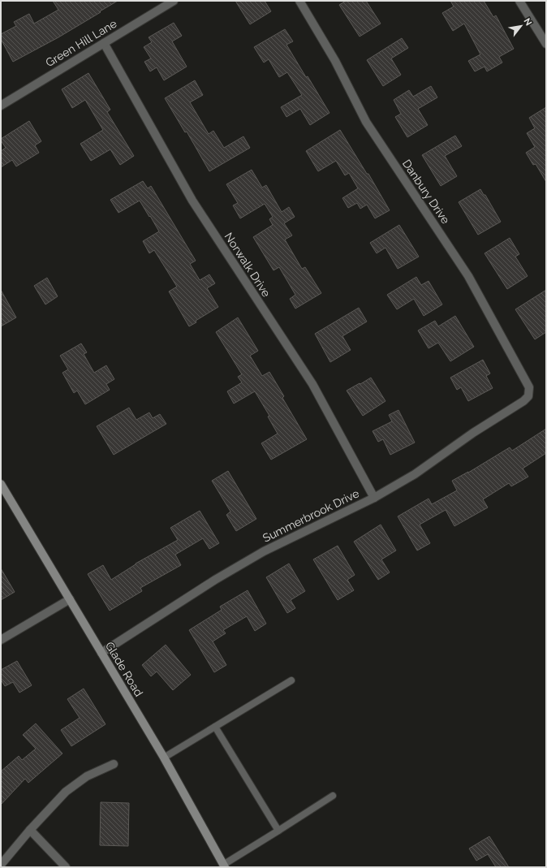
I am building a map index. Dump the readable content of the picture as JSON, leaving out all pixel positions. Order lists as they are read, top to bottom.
{
  "streets": {
    "main road": ["Glade Road"],
    "street": [
      "Green Hill Lane",
      "Danbury Drive",
      "Norwalk Drive",
      "Summerbrook Drive"
    ]
  },
  "crossings": [
    ["Green Hill Lane", "Norwalk Drive"],
    ["Danbury Drive", "Summerbrook Drive"],
    ["Norwalk Drive", "Summerbrook Drive"],
    ["Summerbrook Drive", "Glade Road"]
  ],
  "north": "top right"
}
